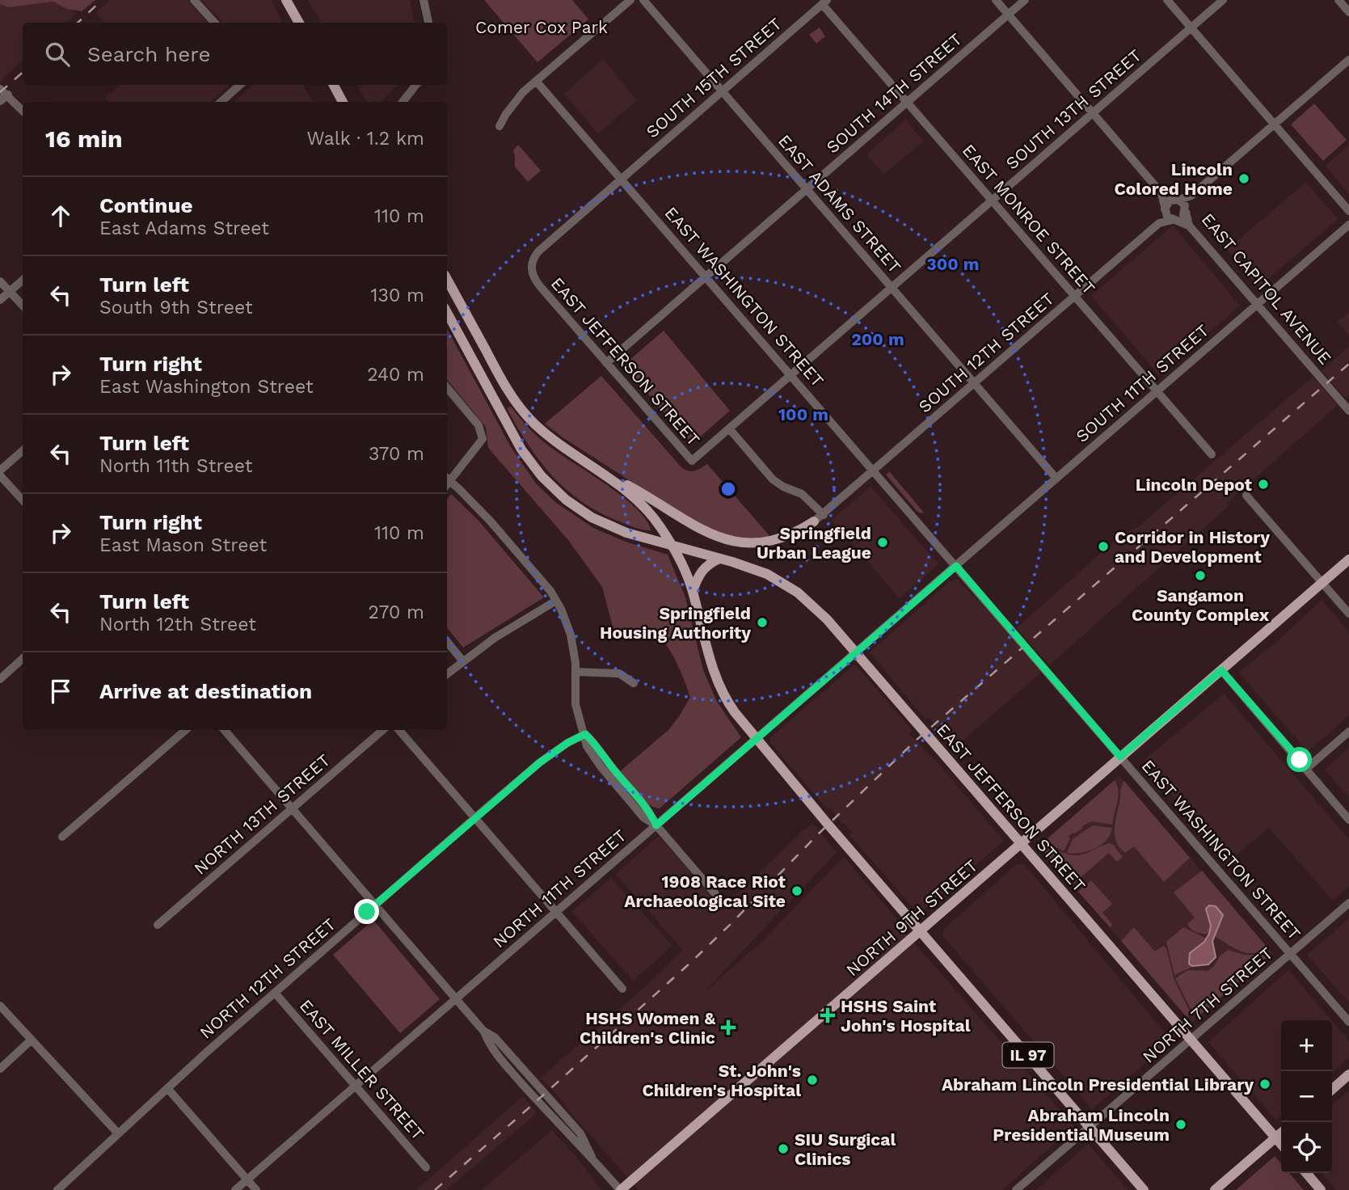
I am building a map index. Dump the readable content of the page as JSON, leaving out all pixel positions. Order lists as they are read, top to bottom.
{
  "streets": {
    "main road": ["EAST JEFFERSON STREET", "NORTH 9TH STREET", "IL 97"],
    "street": [
      "SOUTH 15TH STREET",
      "SOUTH 14TH STREET",
      "SOUTH 13TH STREET",
      "EAST ADAMS STREET",
      "EAST MONROE STREET",
      "EAST CAPITOL AVENUE",
      "EAST WASHINGTON STREET",
      "SOUTH 12TH STREET",
      "SOUTH 11TH STREET",
      "NORTH 13TH STREET",
      "NORTH 11TH STREET",
      "NORTH 12TH STREET",
      "NORTH 7TH STREET",
      "EAST MILLER STREET"
    ]
  },
  "crossings": [
    ["SOUTH 15TH STREET", "EAST ADAMS STREET"],
    ["SOUTH 15TH STREET", "EAST MONROE STREET"],
    ["SOUTH 15TH STREET", "EAST WASHINGTON STREET"],
    ["SOUTH 15TH STREET", "EAST JEFFERSON STREET"],
    ["SOUTH 14TH STREET", "EAST ADAMS STREET"],
    ["SOUTH 14TH STREET", "EAST MONROE STREET"],
    ["SOUTH 14TH STREET", "EAST WASHINGTON STREET"],
    ["SOUTH 14TH STREET", "EAST JEFFERSON STREET"],
    ["SOUTH 13TH STREET", "EAST ADAMS STREET"],
    ["SOUTH 13TH STREET", "EAST MONROE STREET"],
    ["SOUTH 13TH STREET", "EAST WASHINGTON STREET"],
    ["EAST ADAMS STREET", "SOUTH 12TH STREET"],
    ["EAST ADAMS STREET", "SOUTH 11TH STREET"],
    ["EAST MONROE STREET", "SOUTH 12TH STREET"],
    ["EAST MONROE STREET", "SOUTH 11TH STREET"],
    ["EAST CAPITOL AVENUE", "SOUTH 12TH STREET"],
    ["EAST CAPITOL AVENUE", "SOUTH 11TH STREET"],
    ["EAST WASHINGTON STREET", "SOUTH 12TH STREET"],
    ["EAST WASHINGTON STREET", "SOUTH 11TH STREET"],
    ["EAST WASHINGTON STREET", "NORTH 11TH STREET"],
    ["EAST WASHINGTON STREET", "NORTH 9TH STREET"],
    ["EAST WASHINGTON STREET", "NORTH 7TH STREET"],
    ["EAST JEFFERSON STREET", "NORTH 11TH STREET"],
    ["EAST JEFFERSON STREET", "NORTH 9TH STREET"],
    ["EAST JEFFERSON STREET", "NORTH 7TH STREET"],
    ["SOUTH 11TH STREET", "NORTH 11TH STREET"],
    ["NORTH 11TH STREET", "EAST MILLER STREET"],
    ["NORTH 9TH STREET", "IL 97"],
    ["NORTH 12TH STREET", "EAST MILLER STREET"],
    ["NORTH 7TH STREET", "IL 97"]
  ],
  "parks": ["Comer Cox Park"],
  "places": {
    "other": [
      "Lincoln Colored Home",
      "Lincoln Depot",
      "Springfield Urban League",
      "Corridor in History and Development",
      "Sangamon County Complex",
      "Springfield Housing Authority",
      "1908 Race Riot Archaeological Site",
      "St. John's Children's Hospital",
      "Abraham Lincoln Presidential Library",
      "Abraham Lincoln Presidential Museum",
      "SIU Surgical Clinics"
    ],
    "health": ["HSHS Saint John's Hospital", "HSHS Women & Children's Clinic"]
  },
  "page": {
    "search": "Search here",
    "heading": ["16 min", "Walk · 1.2 km"],
    "list": [
      ["Continue", "East Adams Street", "110 m"],
      ["Turn left", "South 9th Street", "130 m"],
      ["Turn right", "East Washington Street", "240 m"],
      ["Turn left", "North 11th Street", "370 m"],
      ["Turn right", "East Mason Street", "110 m"],
      ["Turn left", "North 12th Street", "270 m"],
      "Arrive at destination"
    ],
    "map_buttons": ["+", "−"]
  },
  "rings": ["300 m", "200 m", "100 m"]
}
